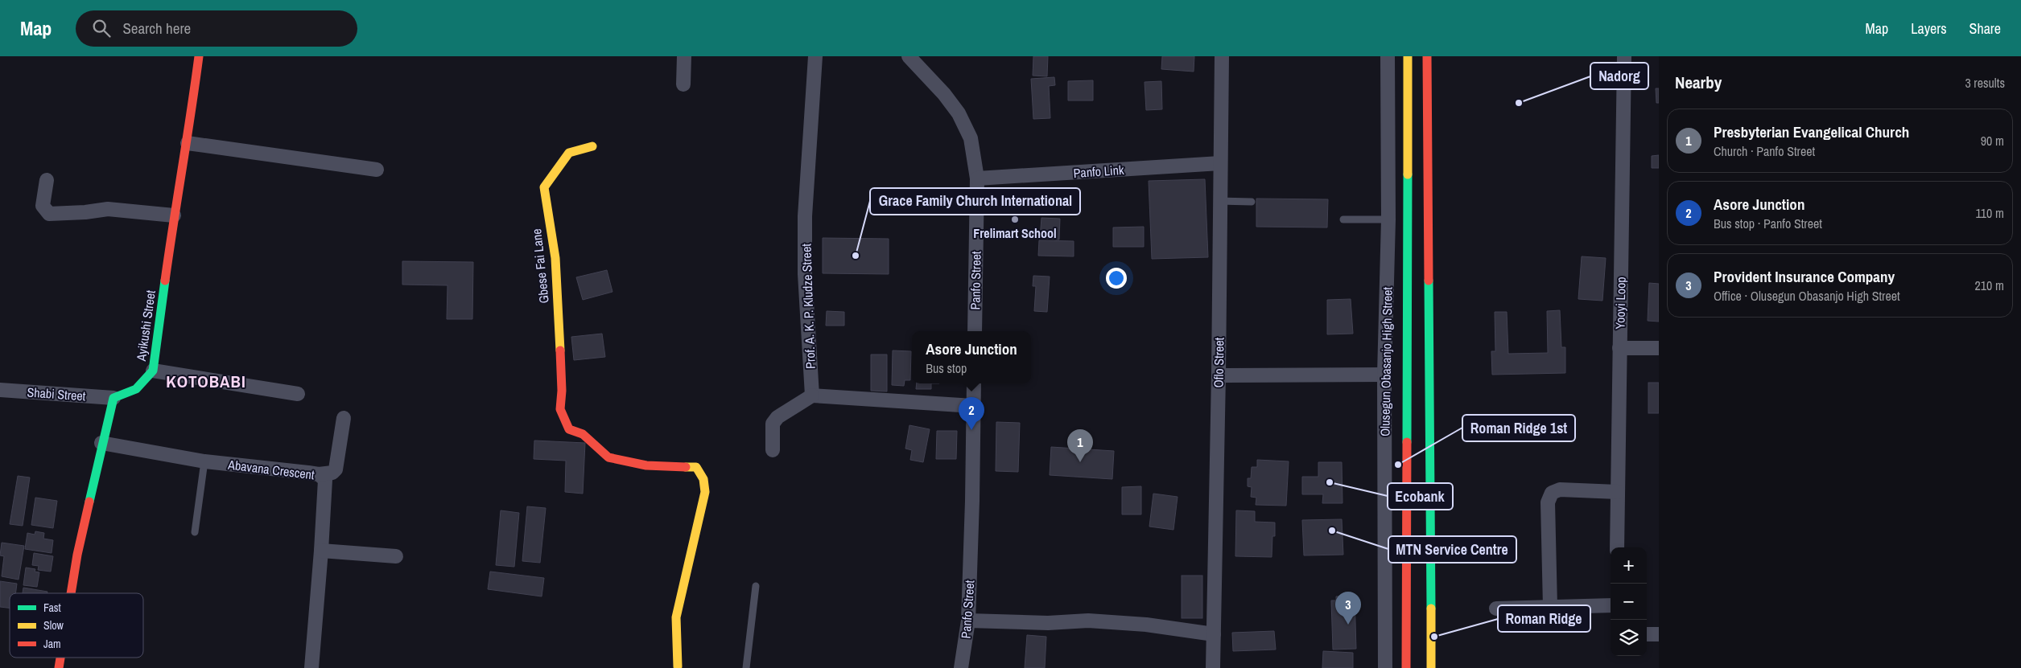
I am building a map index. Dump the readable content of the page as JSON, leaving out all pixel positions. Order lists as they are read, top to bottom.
{
  "streets": {
    "street": [
      "Panfo Link",
      "Gbese Fai Lane",
      "Panfo Street",
      "Yooyi Loop",
      "Prof. A. K. P. Kludze Street",
      "Ayikushi Street",
      "Olusegun Obasanjo High Street",
      "Oflo Street",
      "Shabi Street",
      "Abavana Crescent"
    ]
  },
  "crossings": [
    ["Panfo Link", "Panfo Street"],
    ["Panfo Link", "Oflo Street"],
    ["Ayikushi Street", "Shabi Street"]
  ],
  "districts": ["KOTOBABI"],
  "places": [
    "Nadorg",
    "Frelimart School",
    "Grace Family Church International",
    "Roman Ridge 1st",
    "Ecobank",
    "MTN Service Centre",
    "Roman Ridge"
  ],
  "legend": ["Fast", "Slow", "Jam"],
  "page": {
    "header": "Map",
    "search": "Search here",
    "nav": ["Map", "Layers", "Share"],
    "heading": ["Nearby", "3 results"],
    "list": [
      {
        "mark": "1",
        "name": "Presbyterian Evangelical Church",
        "note": "Church · Panfo Street",
        "value": "90 m"
      },
      {
        "mark": "2",
        "name": "Asore Junction",
        "note": "Bus stop · Panfo Street",
        "value": "110 m"
      },
      {
        "mark": "3",
        "name": "Provident Insurance Company",
        "note": "Office · Olusegun Obasanjo High Street",
        "value": "210 m"
      }
    ],
    "popup": ["Asore Junction", "Bus stop"],
    "pins": ["2", "1", "3"],
    "map_buttons": ["+", "−"]
  }
}
